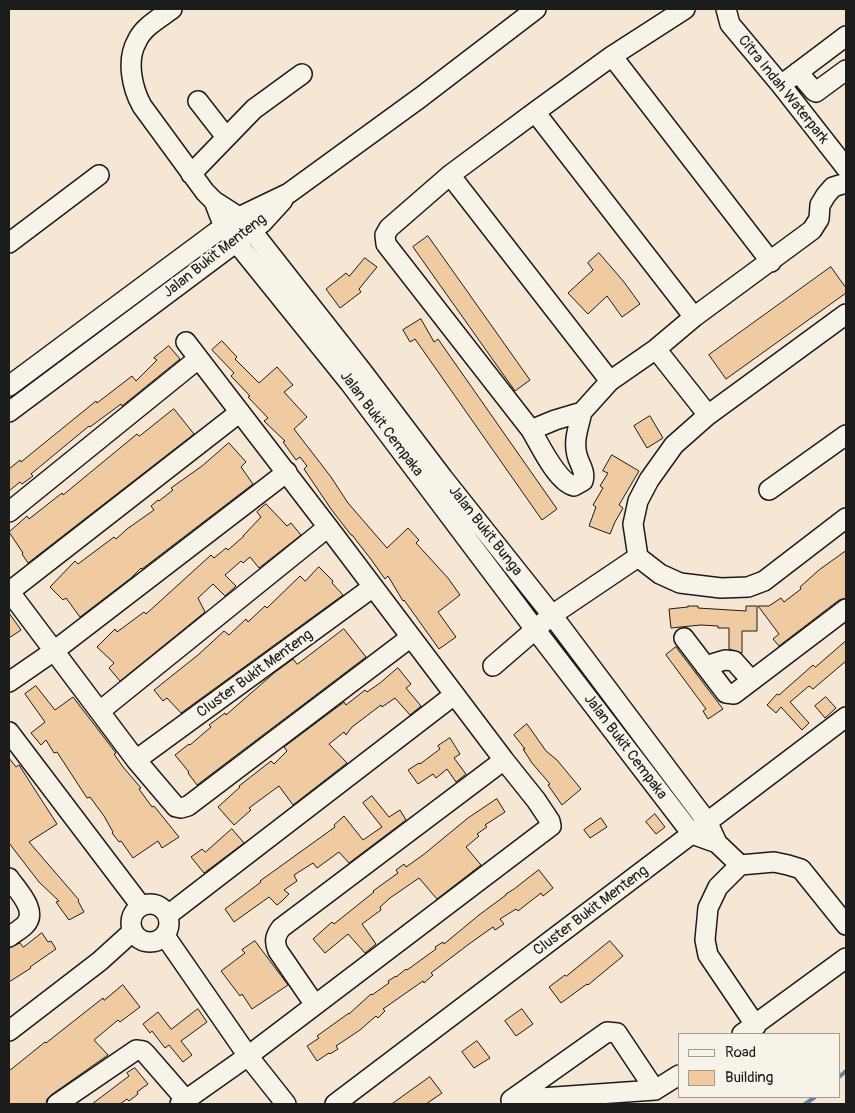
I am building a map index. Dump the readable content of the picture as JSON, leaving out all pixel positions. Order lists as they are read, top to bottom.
{
  "streets": {
    "street": [
      "Citra Indah Waterpark",
      "Jalan Bukit Menteng",
      "Jalan Bukit Cempaka",
      "Jalan Bukit Bunga",
      "Cluster Bukit Menteng"
    ]
  },
  "crossings": [
    ["Jalan Bukit Menteng", "Jalan Bukit Cempaka"],
    ["Jalan Bukit Menteng", "Jalan Bukit Bunga"],
    ["Jalan Bukit Cempaka", "Jalan Bukit Bunga"],
    ["Jalan Bukit Cempaka", "Cluster Bukit Menteng"],
    ["Jalan Bukit Bunga", "Cluster Bukit Menteng"]
  ],
  "legend": ["Road", "Building"]
}
